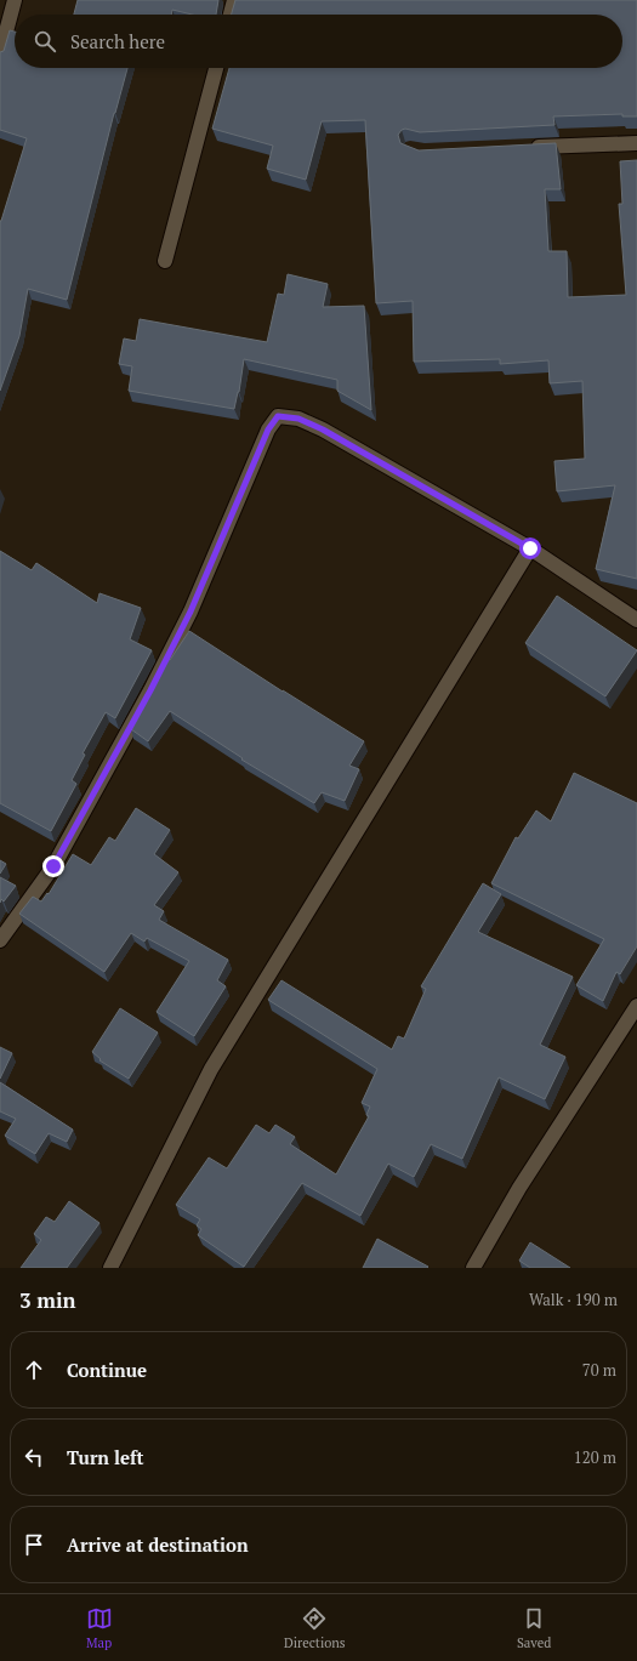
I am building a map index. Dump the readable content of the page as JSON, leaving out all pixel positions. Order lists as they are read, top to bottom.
{
  "page": {
    "search": "Search here",
    "heading": ["3 min", "Walk · 190 m"],
    "list": [
      ["Continue", "70 m"],
      ["Turn left", "120 m"],
      "Arrive at destination"
    ],
    "nav": ["Map", "Directions", "Saved"]
  }
}
